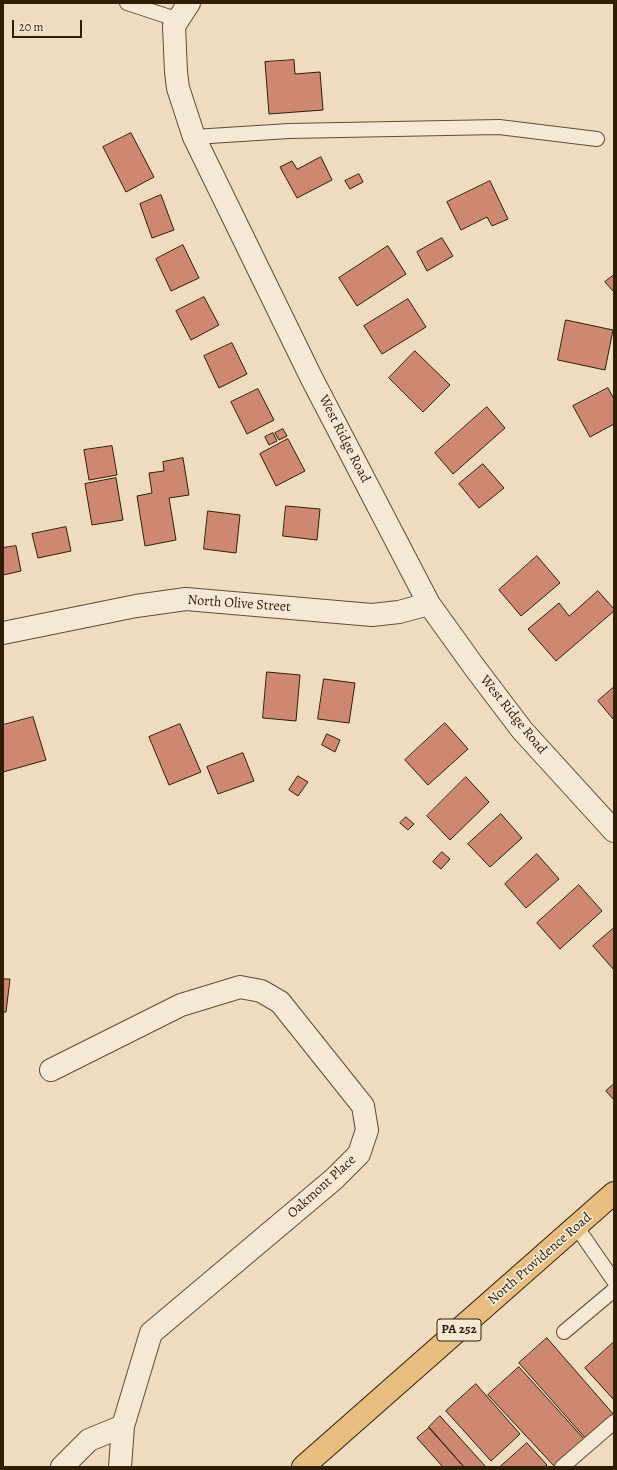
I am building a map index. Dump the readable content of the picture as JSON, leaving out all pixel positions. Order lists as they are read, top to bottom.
{
  "streets": {
    "main road": ["North Providence Road", "PA 252"],
    "street": ["West Ridge Road", "North Olive Street", "Oakmont Place"]
  },
  "crossings": [
    ["West Ridge Road", "North Olive Street"]
  ],
  "scale_bar": "20 m"
}
